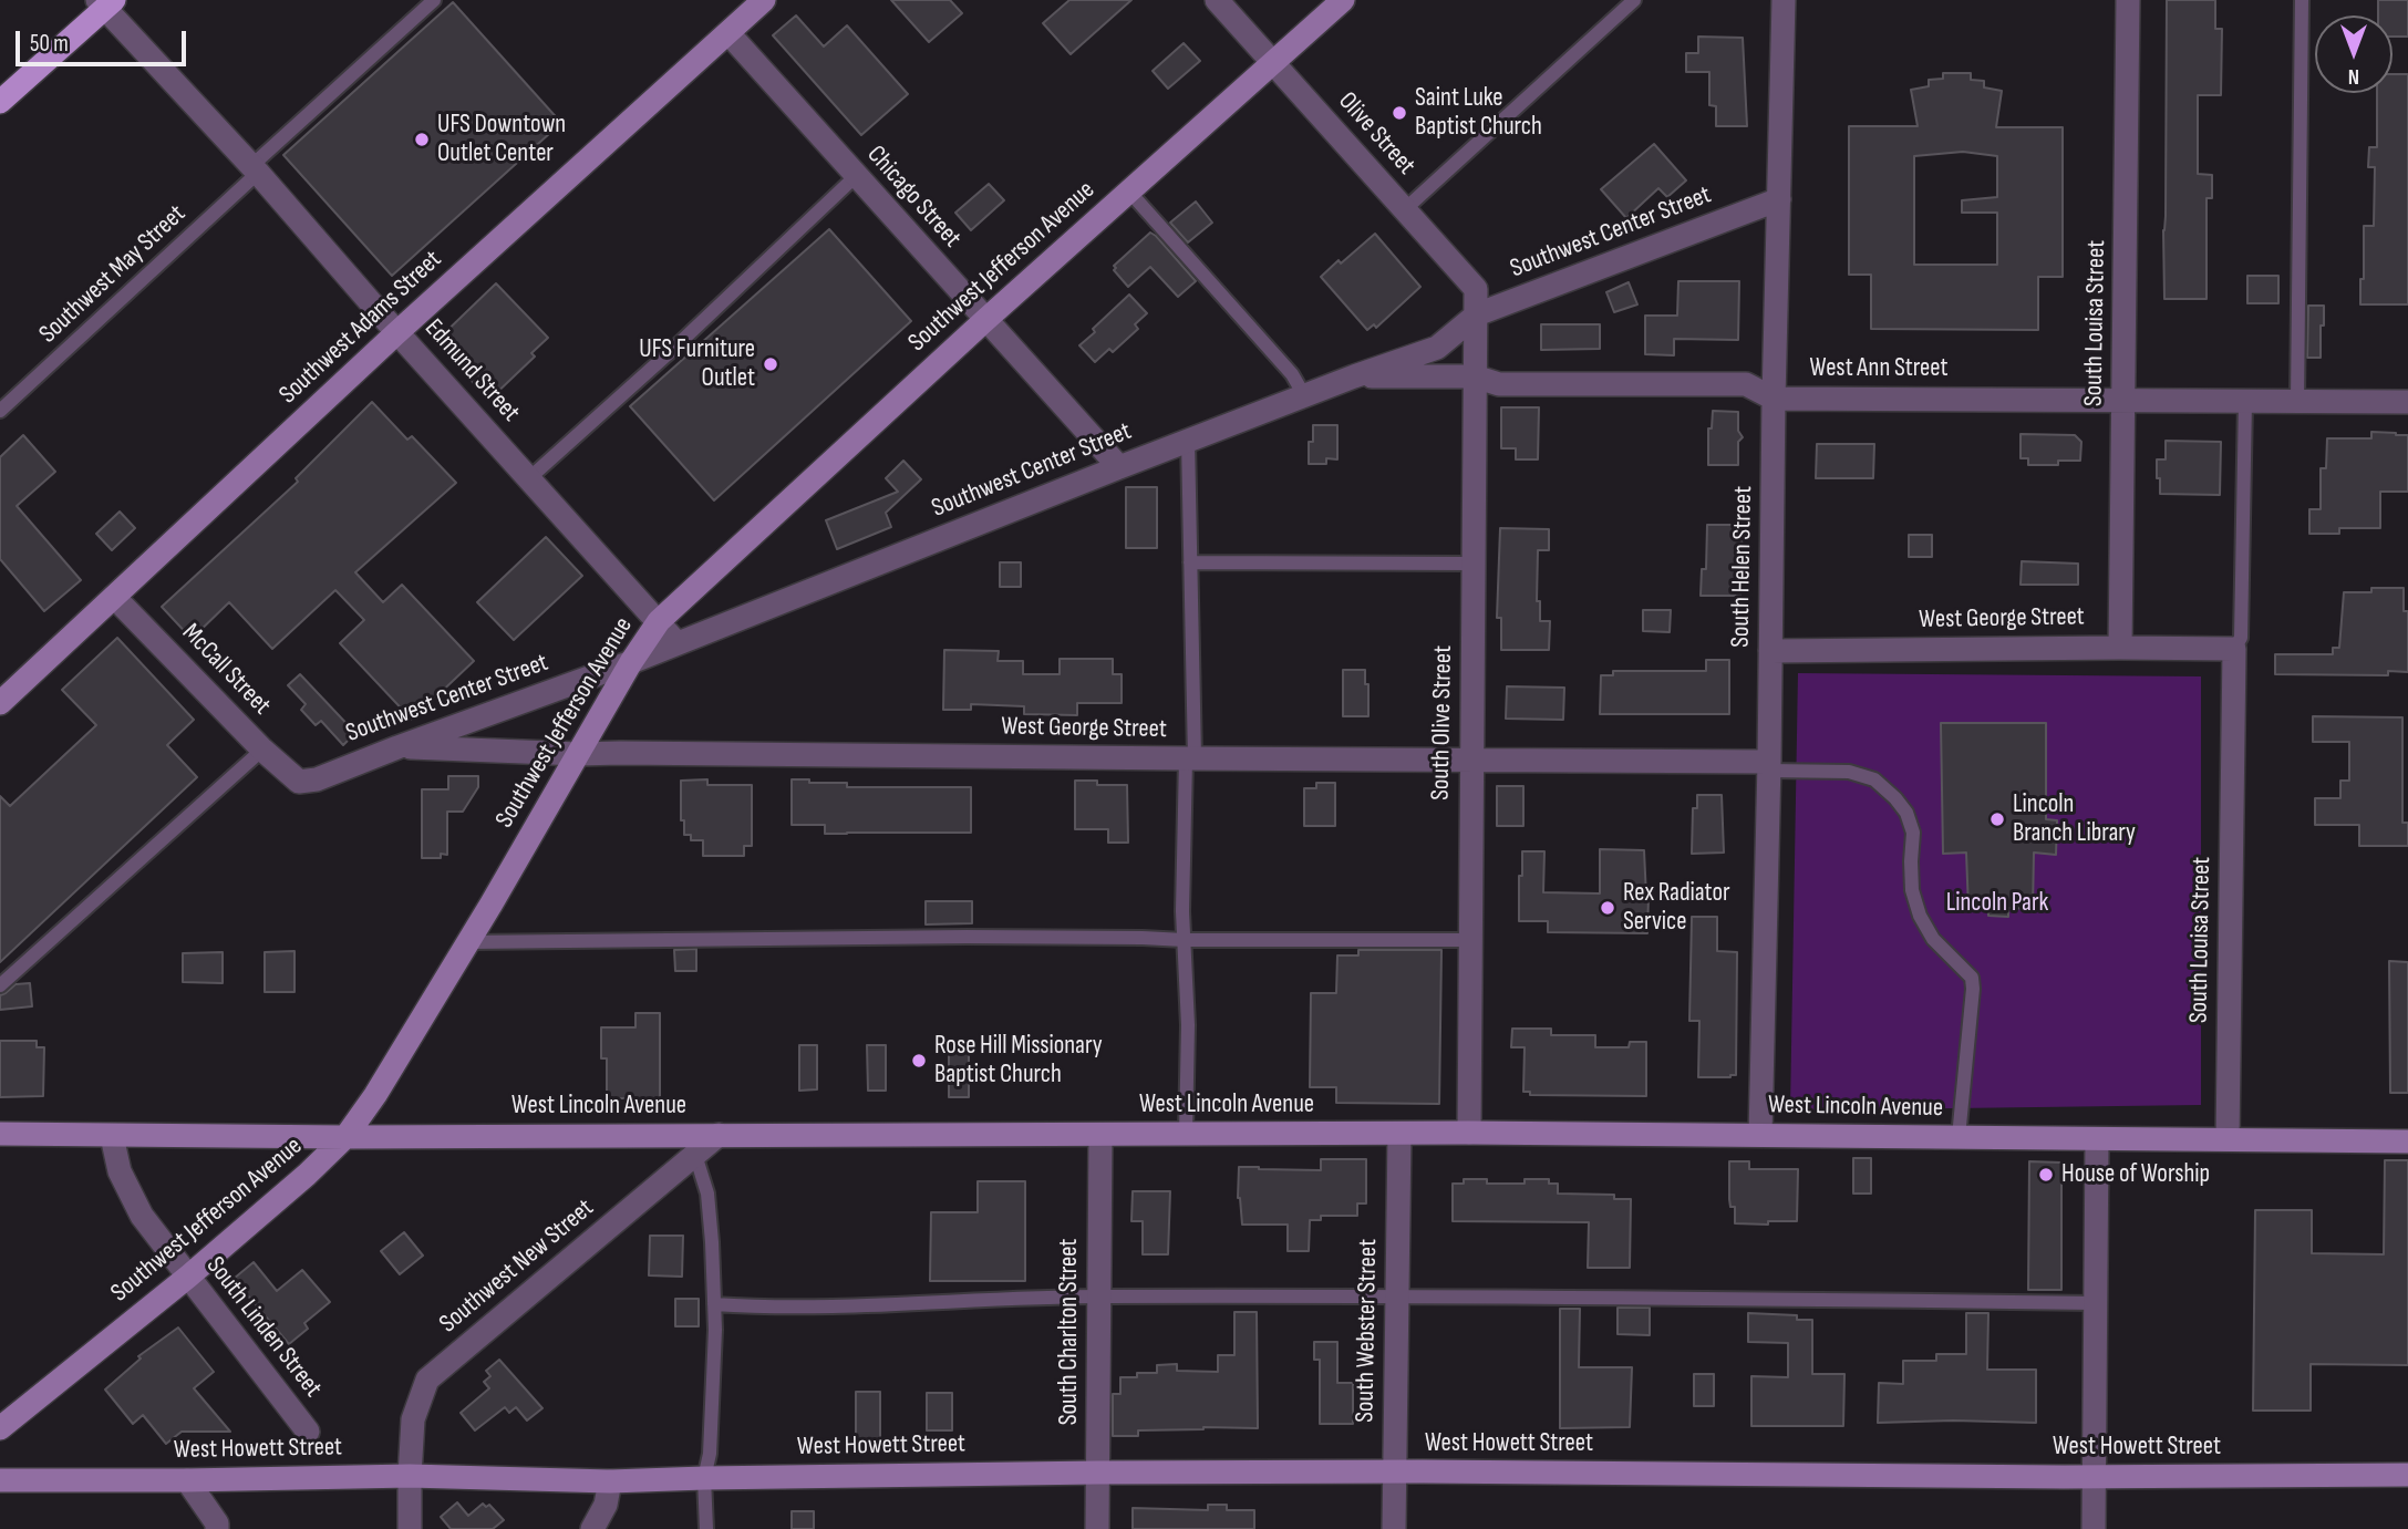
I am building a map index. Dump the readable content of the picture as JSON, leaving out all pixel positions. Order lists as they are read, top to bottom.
{
  "streets": {
    "main road": [
      "Southwest Jefferson Avenue",
      "Southwest Adams Street",
      "West Lincoln Avenue",
      "West Howett Street"
    ],
    "street": [
      "Olive Street",
      "Chicago Street",
      "Southwest Center Street",
      "South Louisa Street",
      "West Ann Street",
      "Edmund Street",
      "South Helen Street",
      "West George Street",
      "McCall Street",
      "South Olive Street",
      "Southwest New Street",
      "South Linden Street",
      "South Webster Street",
      "South Charlton Street"
    ],
    "lane": ["Southwest May Street"]
  },
  "crossings": [
    ["Olive Street", "Southwest Center Street"],
    ["Olive Street", "Southwest Jefferson Avenue"],
    ["Olive Street", "South Olive Street"],
    ["Chicago Street", "Southwest Center Street"],
    ["Chicago Street", "Southwest Jefferson Avenue"],
    ["Chicago Street", "Southwest Adams Street"],
    ["Southwest Center Street", "Southwest Jefferson Avenue"],
    ["Southwest Center Street", "West Ann Street"],
    ["Southwest Center Street", "Edmund Street"],
    ["Southwest Center Street", "South Helen Street"],
    ["Southwest Center Street", "West George Street"],
    ["Southwest Center Street", "McCall Street"],
    ["Southwest Center Street", "South Olive Street"],
    ["Southwest Jefferson Avenue", "Edmund Street"],
    ["Southwest Jefferson Avenue", "West George Street"],
    ["Southwest Jefferson Avenue", "West Lincoln Avenue"],
    ["Southwest Jefferson Avenue", "South Linden Street"],
    ["Southwest May Street", "Edmund Street"],
    ["South Louisa Street", "West Ann Street"],
    ["South Louisa Street", "West George Street"],
    ["South Louisa Street", "West Lincoln Avenue"],
    ["Southwest Adams Street", "Edmund Street"],
    ["Southwest Adams Street", "McCall Street"],
    ["West Ann Street", "South Helen Street"],
    ["West Ann Street", "South Olive Street"],
    ["South Helen Street", "West George Street"],
    ["South Helen Street", "West Lincoln Avenue"],
    ["West George Street", "South Olive Street"],
    ["South Olive Street", "West Lincoln Avenue"],
    ["West Lincoln Avenue", "Southwest New Street"],
    ["West Lincoln Avenue", "South Linden Street"],
    ["West Lincoln Avenue", "South Webster Street"],
    ["West Lincoln Avenue", "South Charlton Street"],
    ["Southwest New Street", "West Howett Street"],
    ["South Webster Street", "West Howett Street"],
    ["South Charlton Street", "West Howett Street"]
  ],
  "parks": ["Lincoln Park"],
  "places": [
    "Saint Luke Baptist Church",
    "UFS Downtown Outlet Center",
    "UFS Furniture Outlet",
    "Lincoln Branch Library",
    "Rex Radiator Service",
    "Rose Hill Missionary Baptist Church",
    "House of Worship"
  ],
  "scale_bar": "50 m",
  "north": "bottom"
}
